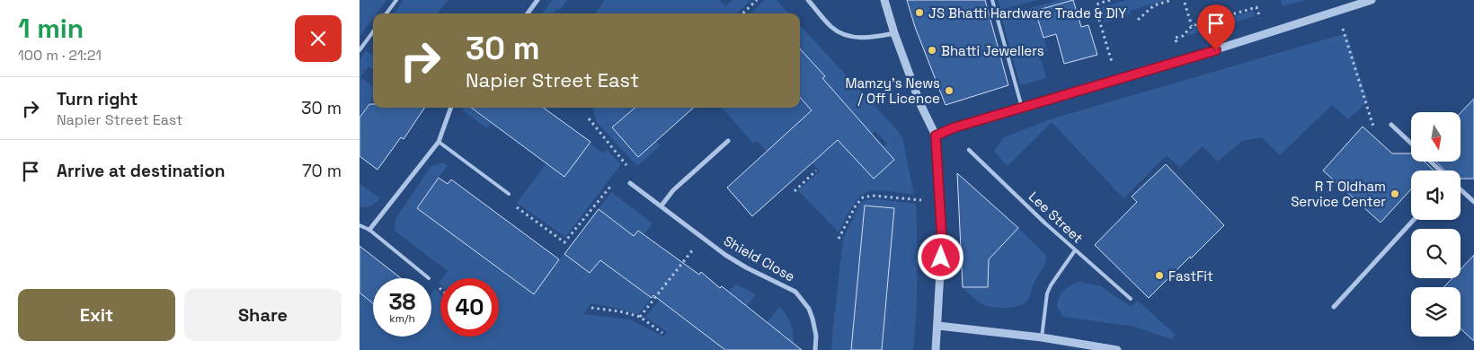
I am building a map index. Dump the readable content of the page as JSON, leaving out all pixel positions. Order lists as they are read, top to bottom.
{
  "streets": {
    "street": ["Lee Street", "Shield Close"]
  },
  "places": [
    "JS Bhatti Hardware Trade & DIY",
    "Bhatti Jewellers",
    "Mamzy's News / Off Licence",
    "R T Oldham Service Center",
    "FastFit"
  ],
  "north": "bottom",
  "page": {
    "heading": ["1 min", "100 m · 21:21"],
    "turn": ["30 m", "Napier Street East"],
    "list": [
      {
        "name": "Turn right",
        "note": "Napier Street East",
        "value": "30 m"
      },
      {
        "name": "Arrive at destination",
        "value": "70 m"
      }
    ],
    "speed": "38 km/h",
    "limit": "40",
    "buttons": ["Exit", "Share"]
  }
}
